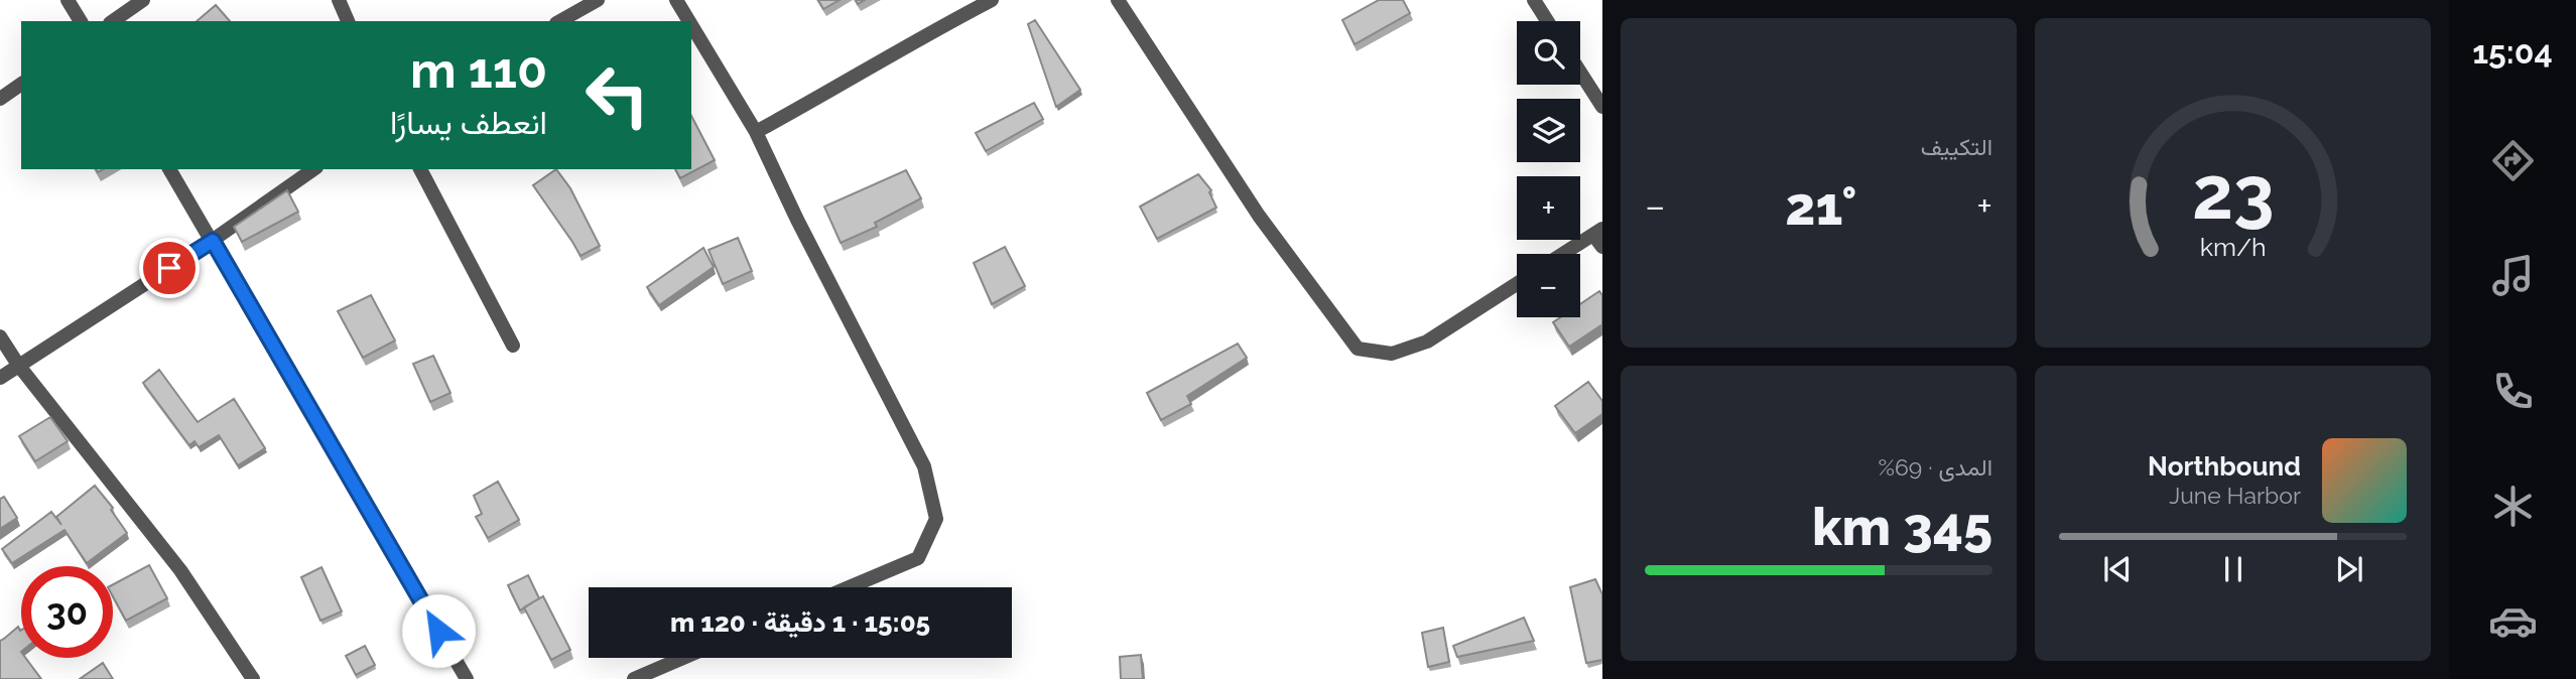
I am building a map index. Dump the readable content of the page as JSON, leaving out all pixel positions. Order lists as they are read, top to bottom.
{
  "page": {
    "tabs": "15:04",
    "tile": [
      "التكييف",
      ["المدى · 69%", "345 km"]
    ],
    "map_buttons": ["+", "−"],
    "turn": ["110 m", "انعطف يسارًا"],
    "heat": ["−", "21°", "+"],
    "song": ["Northbound", "June Harbor"],
    "limit": "30",
    "trip": "15:05 · 1 دقيقة · 120 m",
    "gauge": ["23", "km/h"]
  }
}
